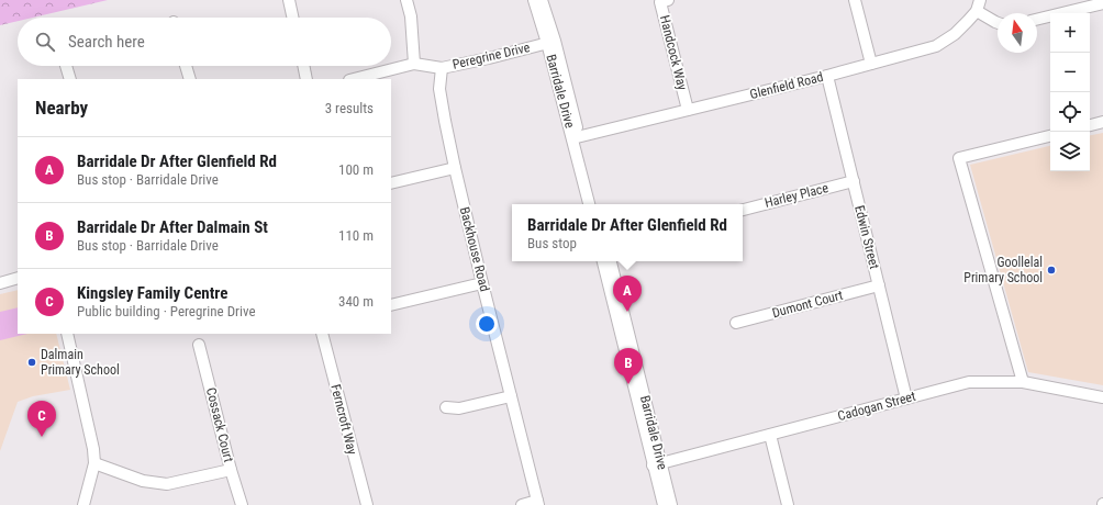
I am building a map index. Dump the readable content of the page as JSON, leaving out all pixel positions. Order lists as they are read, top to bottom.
{
  "streets": {
    "street": [
      "Handcock Way",
      "Peregrine Drive",
      "Glenfield Road",
      "Barridale Drive",
      "Harley Place",
      "Edwin Street",
      "Backhouse Road",
      "Dumont Court",
      "Cadogan Street",
      "Ferncroft Way",
      "Cossack Court"
    ]
  },
  "crossings": [
    ["Handcock Way", "Glenfield Road"],
    ["Peregrine Drive", "Barridale Drive"],
    ["Peregrine Drive", "Backhouse Road"],
    ["Glenfield Road", "Barridale Drive"],
    ["Glenfield Road", "Edwin Street"],
    ["Barridale Drive", "Cadogan Street"],
    ["Harley Place", "Edwin Street"],
    ["Edwin Street", "Dumont Court"],
    ["Edwin Street", "Cadogan Street"]
  ],
  "places": ["Goollelal Primary School", "Dalmain Primary School"],
  "north": "top",
  "page": {
    "map_buttons": ["+", "−"],
    "search": "Search here",
    "heading": ["Nearby", "3 results"],
    "list": [
      {
        "mark": "A",
        "name": "Barridale Dr After Glenfield Rd",
        "note": "Bus stop · Barridale Drive",
        "value": "100 m"
      },
      {
        "mark": "B",
        "name": "Barridale Dr After Dalmain St",
        "note": "Bus stop · Barridale Drive",
        "value": "110 m"
      },
      {
        "mark": "C",
        "name": "Kingsley Family Centre",
        "note": "Public building · Peregrine Drive",
        "value": "340 m"
      }
    ],
    "popup": ["Barridale Dr After Glenfield Rd", "Bus stop"],
    "pins": ["A", "B", "C"]
  }
}
